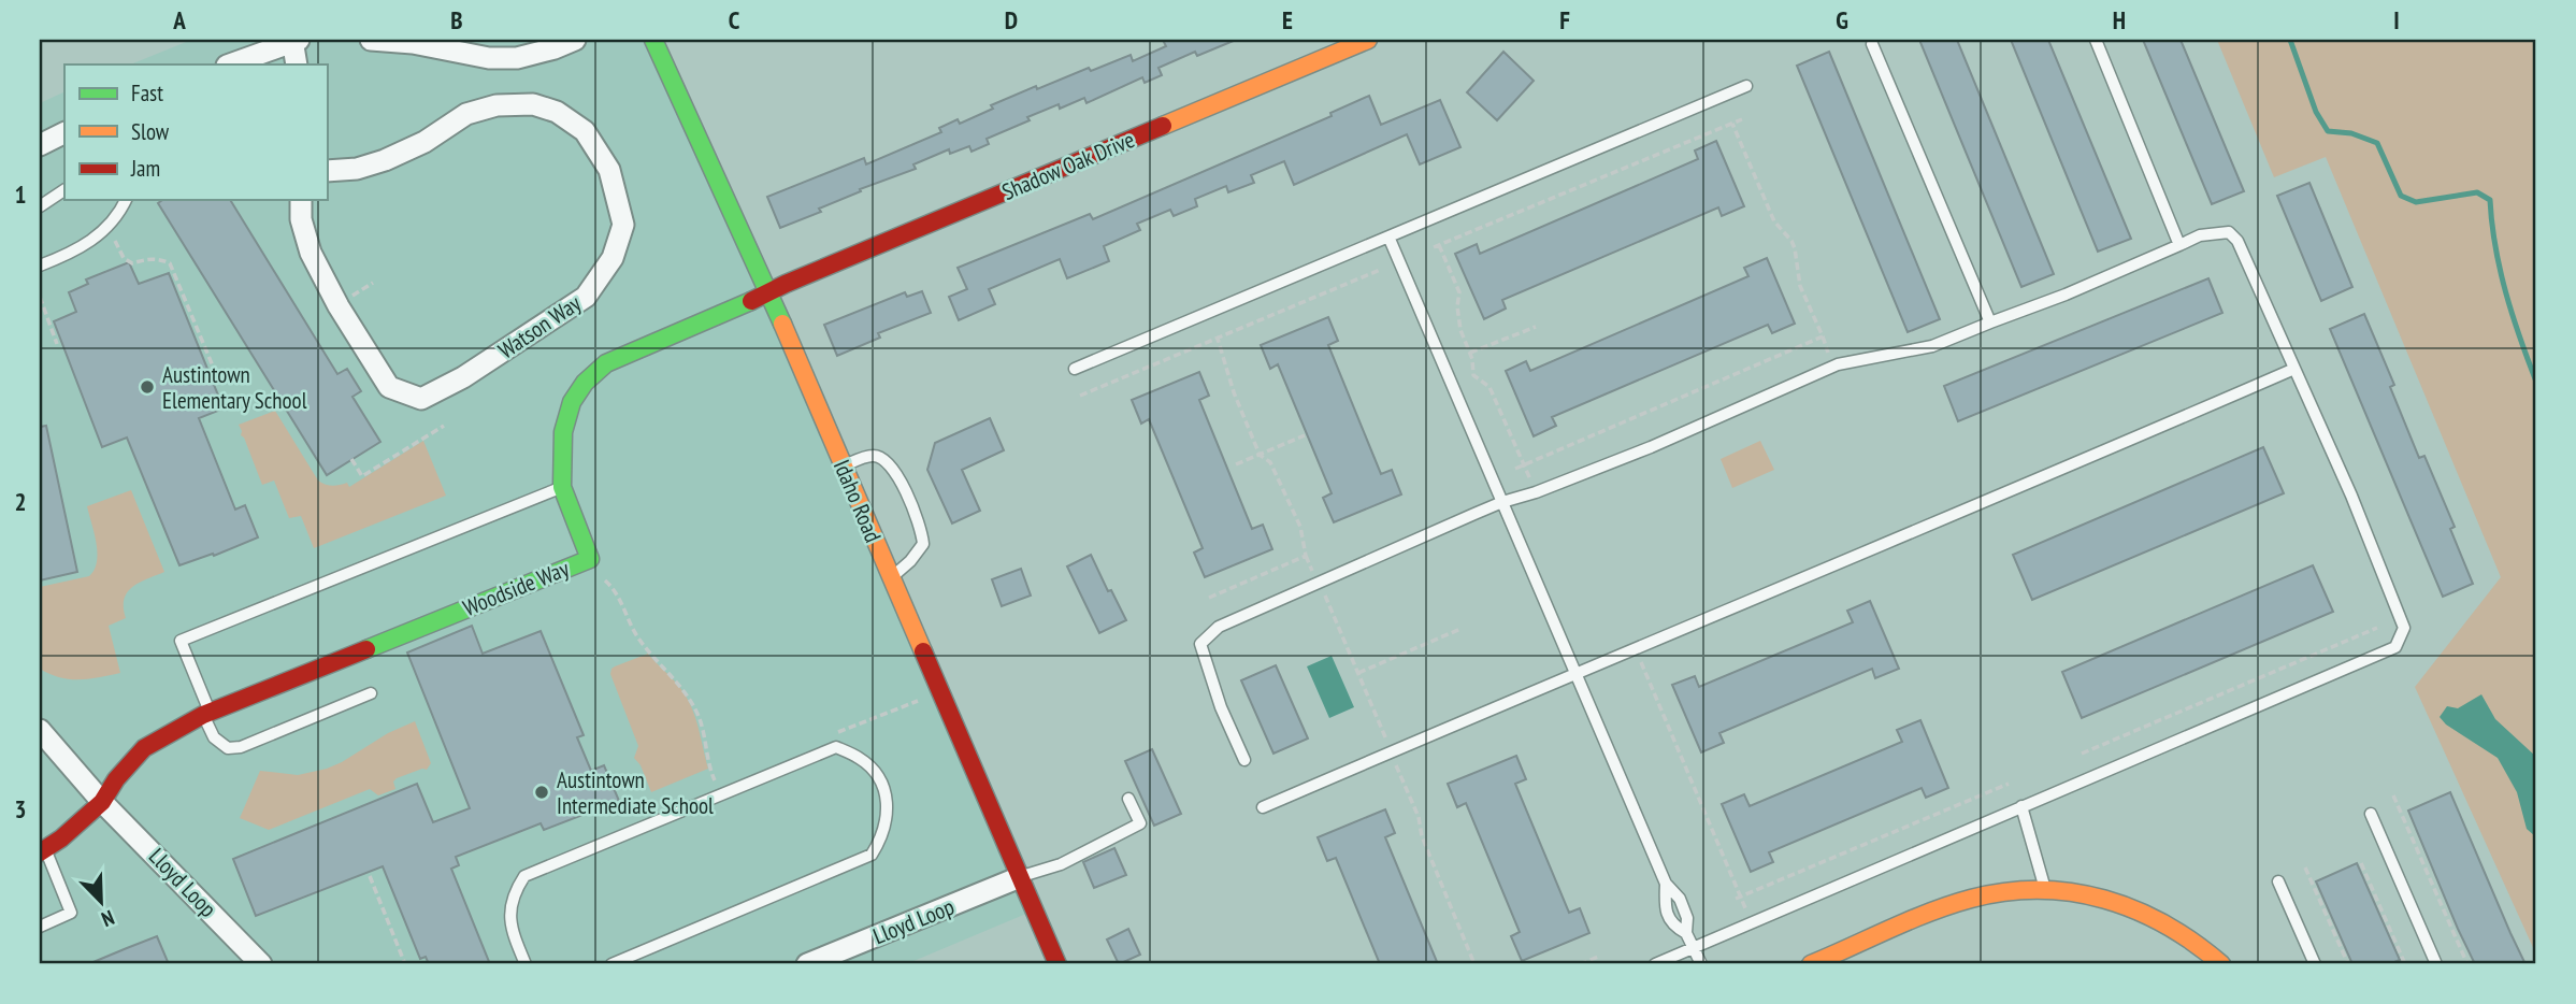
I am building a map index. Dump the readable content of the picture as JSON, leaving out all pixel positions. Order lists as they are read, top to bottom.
{
  "streets": {
    "street": [
      "Shadow Oak Drive",
      "Watson Way",
      "Idaho Road",
      "Woodside Way",
      "Lloyd Loop"
    ]
  },
  "crossings": [
    ["Shadow Oak Drive", "Idaho Road"],
    ["Shadow Oak Drive", "Woodside Way"],
    ["Idaho Road", "Woodside Way"],
    ["Idaho Road", "Lloyd Loop"],
    ["Woodside Way", "Lloyd Loop"]
  ],
  "places": ["Austintown Elementary School", "Austintown Intermediate School"],
  "legend": ["Fast", "Slow", "Jam"],
  "north": "bottom right",
  "grid": {
    "columns": [
      "A",
      "B",
      "C",
      "D",
      "E",
      "F",
      "G",
      "H",
      "I"
    ],
    "rows": ["1", "2", "3"]
  }
}
